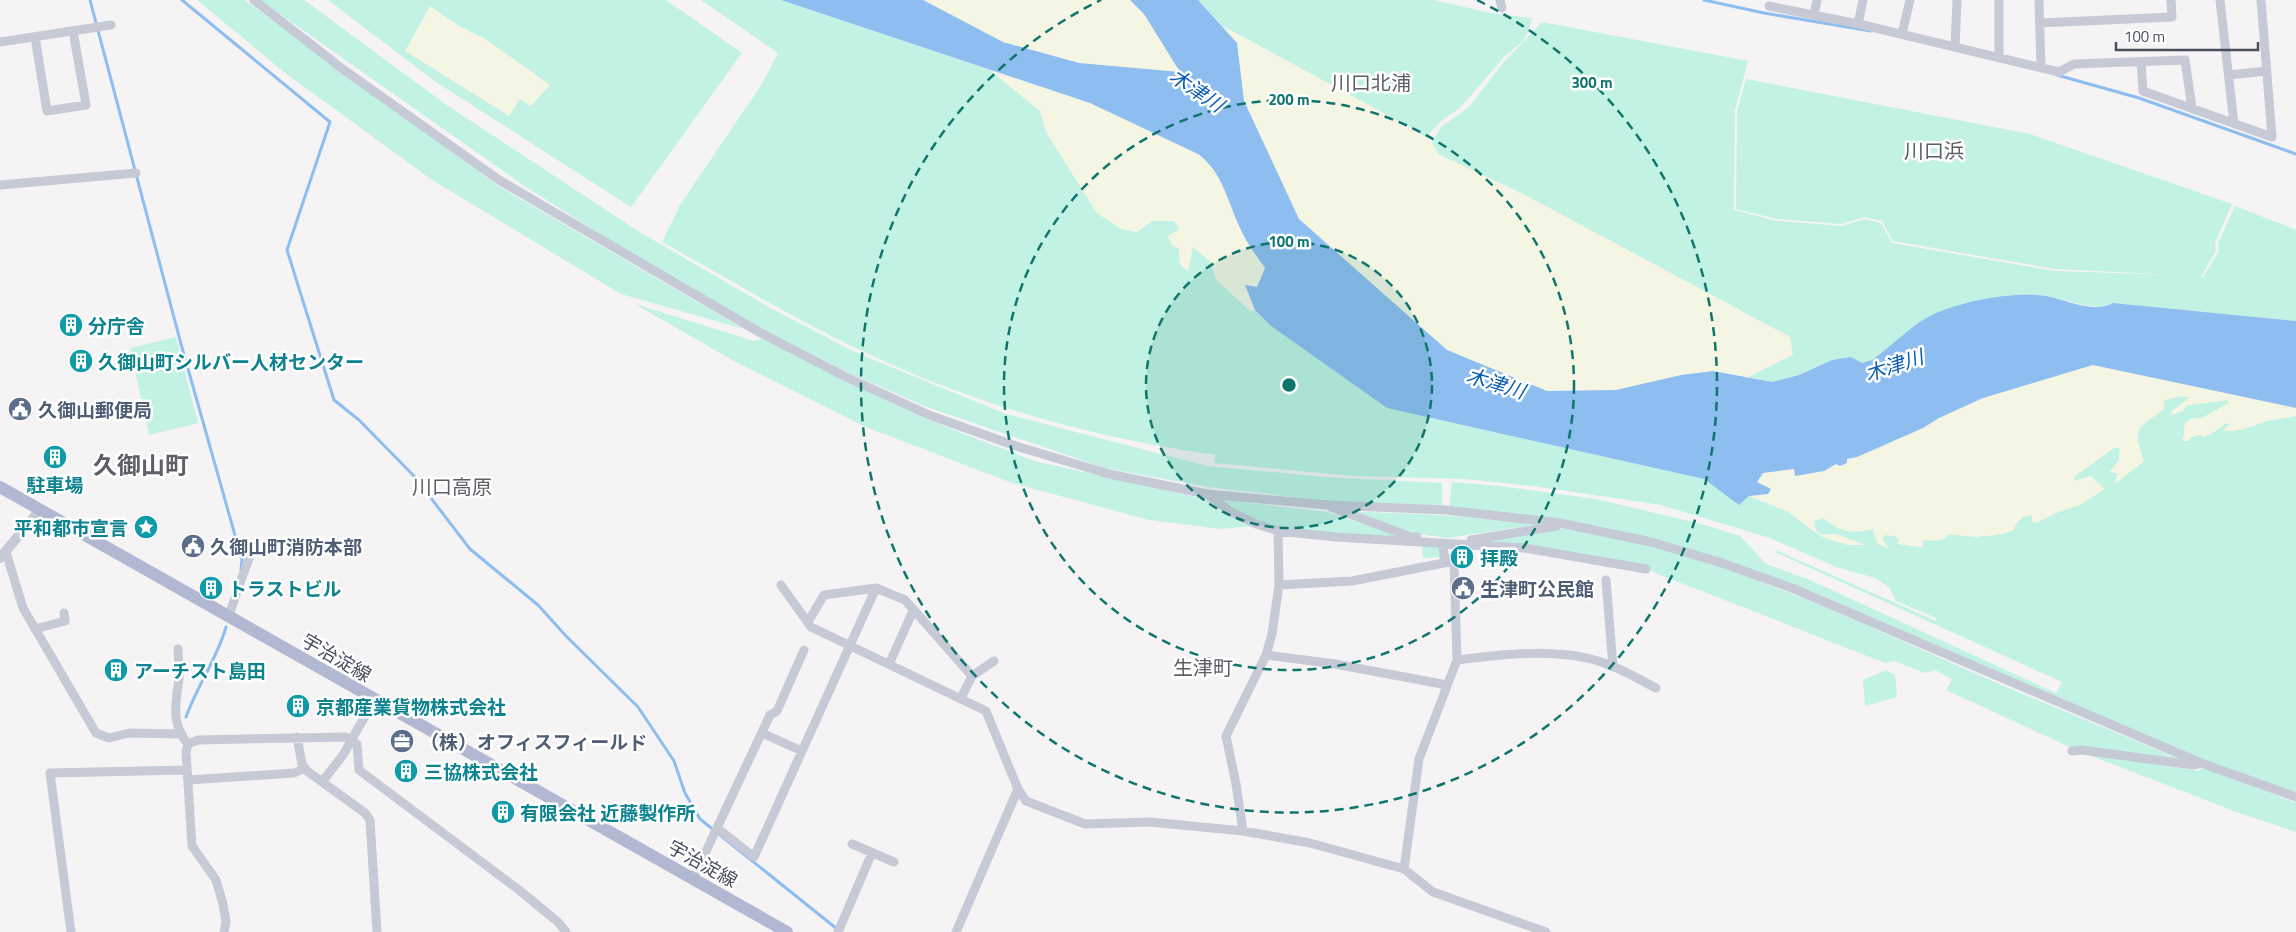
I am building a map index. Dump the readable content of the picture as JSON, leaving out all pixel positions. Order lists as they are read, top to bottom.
{
  "streets": {
    "main road": ["宇治淀線"]
  },
  "districts": [
    "川口北浦",
    "川口浜",
    "久御山町",
    "川口高原",
    "生津町"
  ],
  "water": ["木津川"],
  "places": {
    "building": [
      "分庁舎",
      "久御山町シルバー人材センター",
      "駐車場",
      "拝殿",
      "トラストビル",
      "アーチスト島田",
      "京都産業貨物株式会社",
      "三協株式会社",
      "有限会社 近藤製作所"
    ],
    "public building": ["久御山郵便局", "久御山町消防本部", "生津町公民館"],
    "place": ["平和都市宣言"],
    "office": ["（株）オフィスフィールド"]
  },
  "scale_bar": "100 m",
  "rings": ["300 m", "200 m", "100 m"]
}
